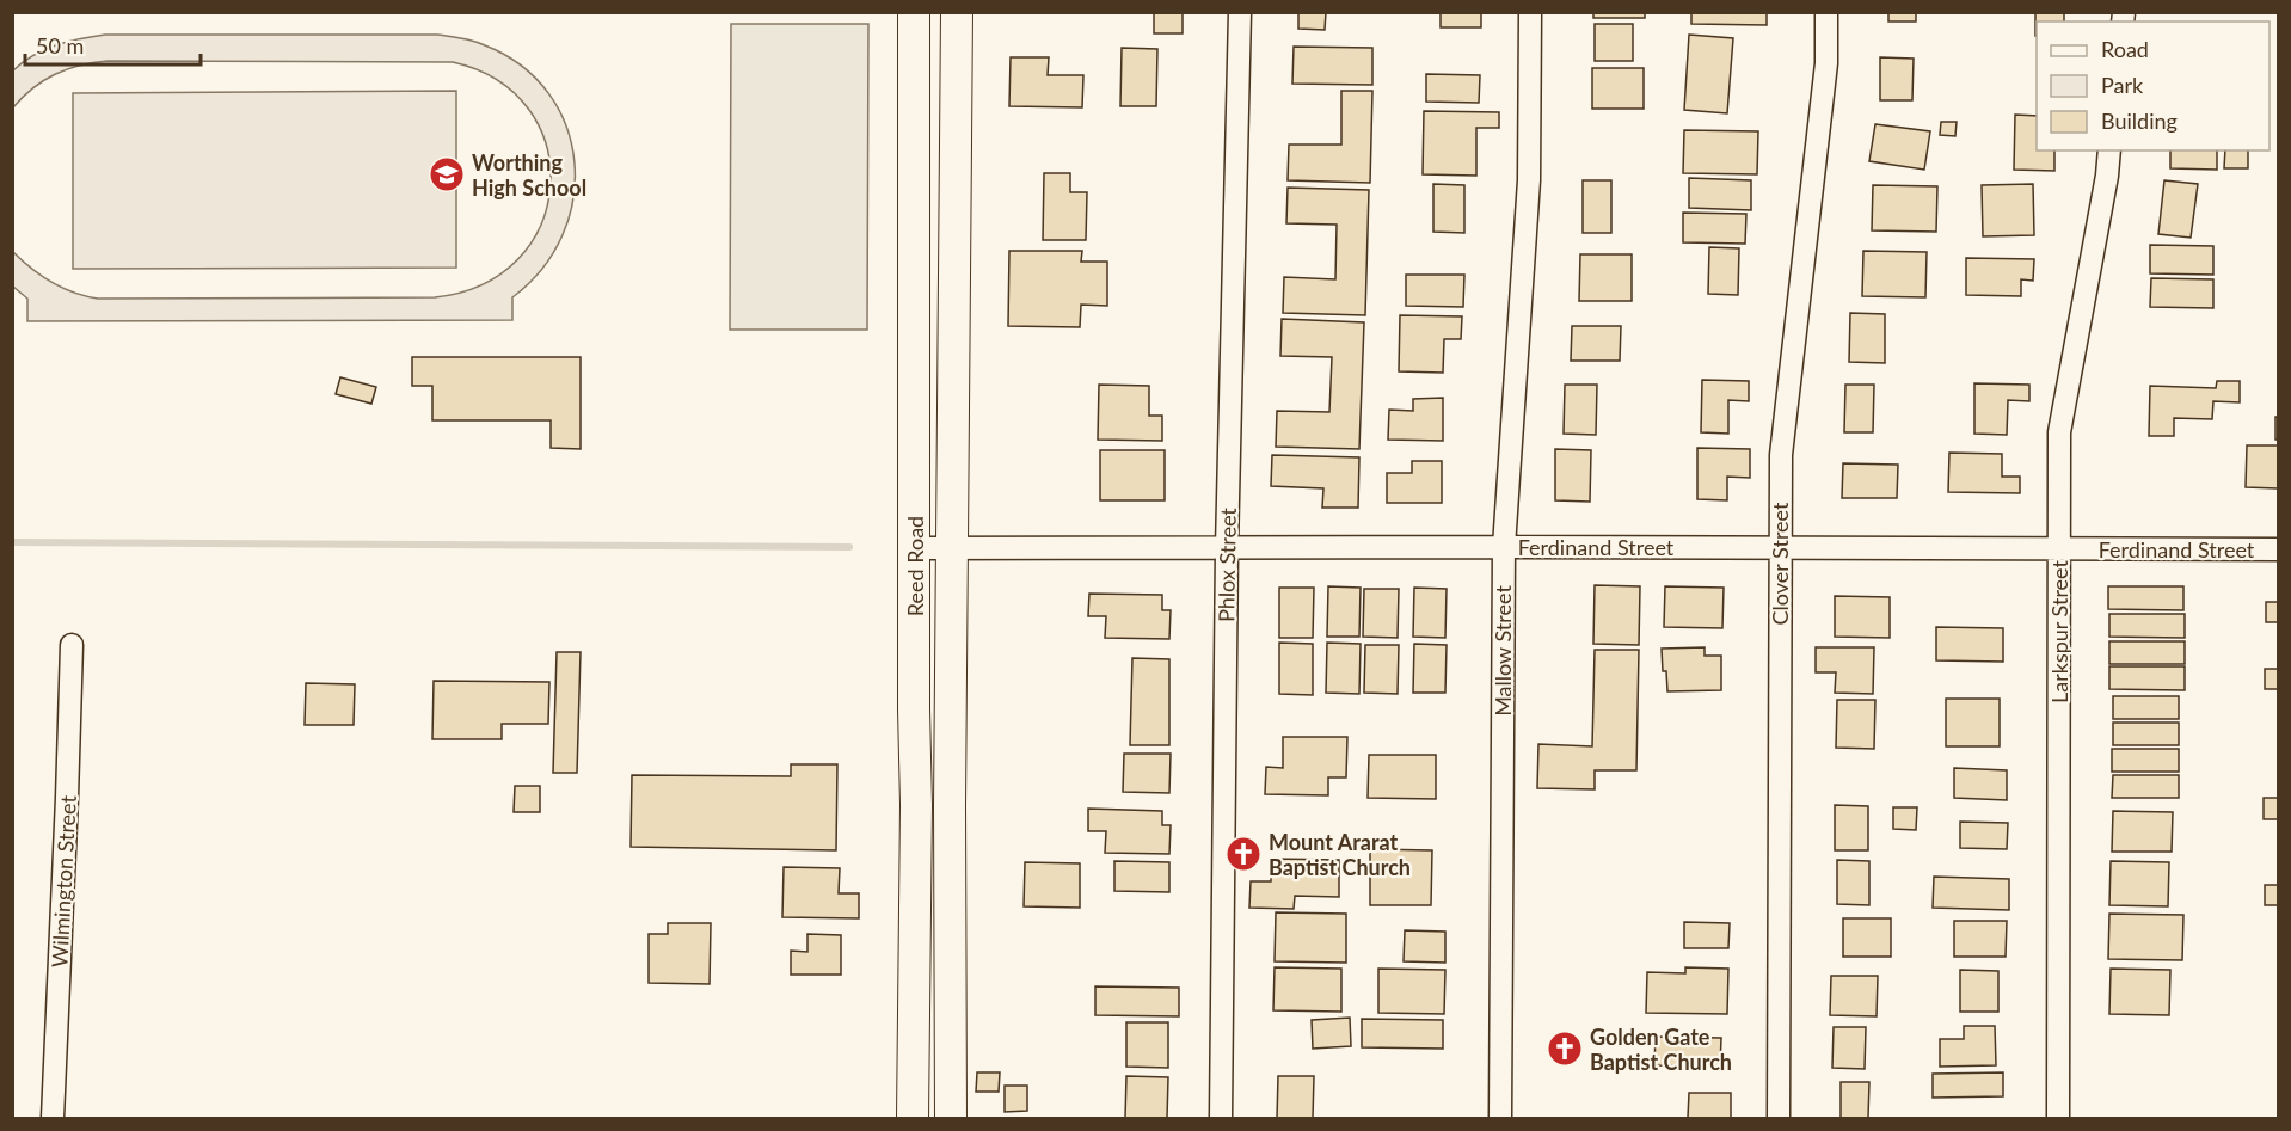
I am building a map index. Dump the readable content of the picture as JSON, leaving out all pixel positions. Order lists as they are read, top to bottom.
{
  "streets": {
    "street": [
      "Ferdinand Street",
      "Clover Street",
      "Phlox Street",
      "Reed Road",
      "Larkspur Street",
      "Mallow Street",
      "Wilmington Street"
    ]
  },
  "crossings": [
    ["Ferdinand Street", "Clover Street"],
    ["Ferdinand Street", "Phlox Street"],
    ["Ferdinand Street", "Reed Road"],
    ["Ferdinand Street", "Larkspur Street"],
    ["Ferdinand Street", "Mallow Street"]
  ],
  "places": {
    "school or university": ["Worthing High School"],
    "church": ["Mount Ararat Baptist Church", "Golden Gate Baptist Church"]
  },
  "legend": ["Road", "Park", "Building"],
  "scale_bar": "50 m"
}
